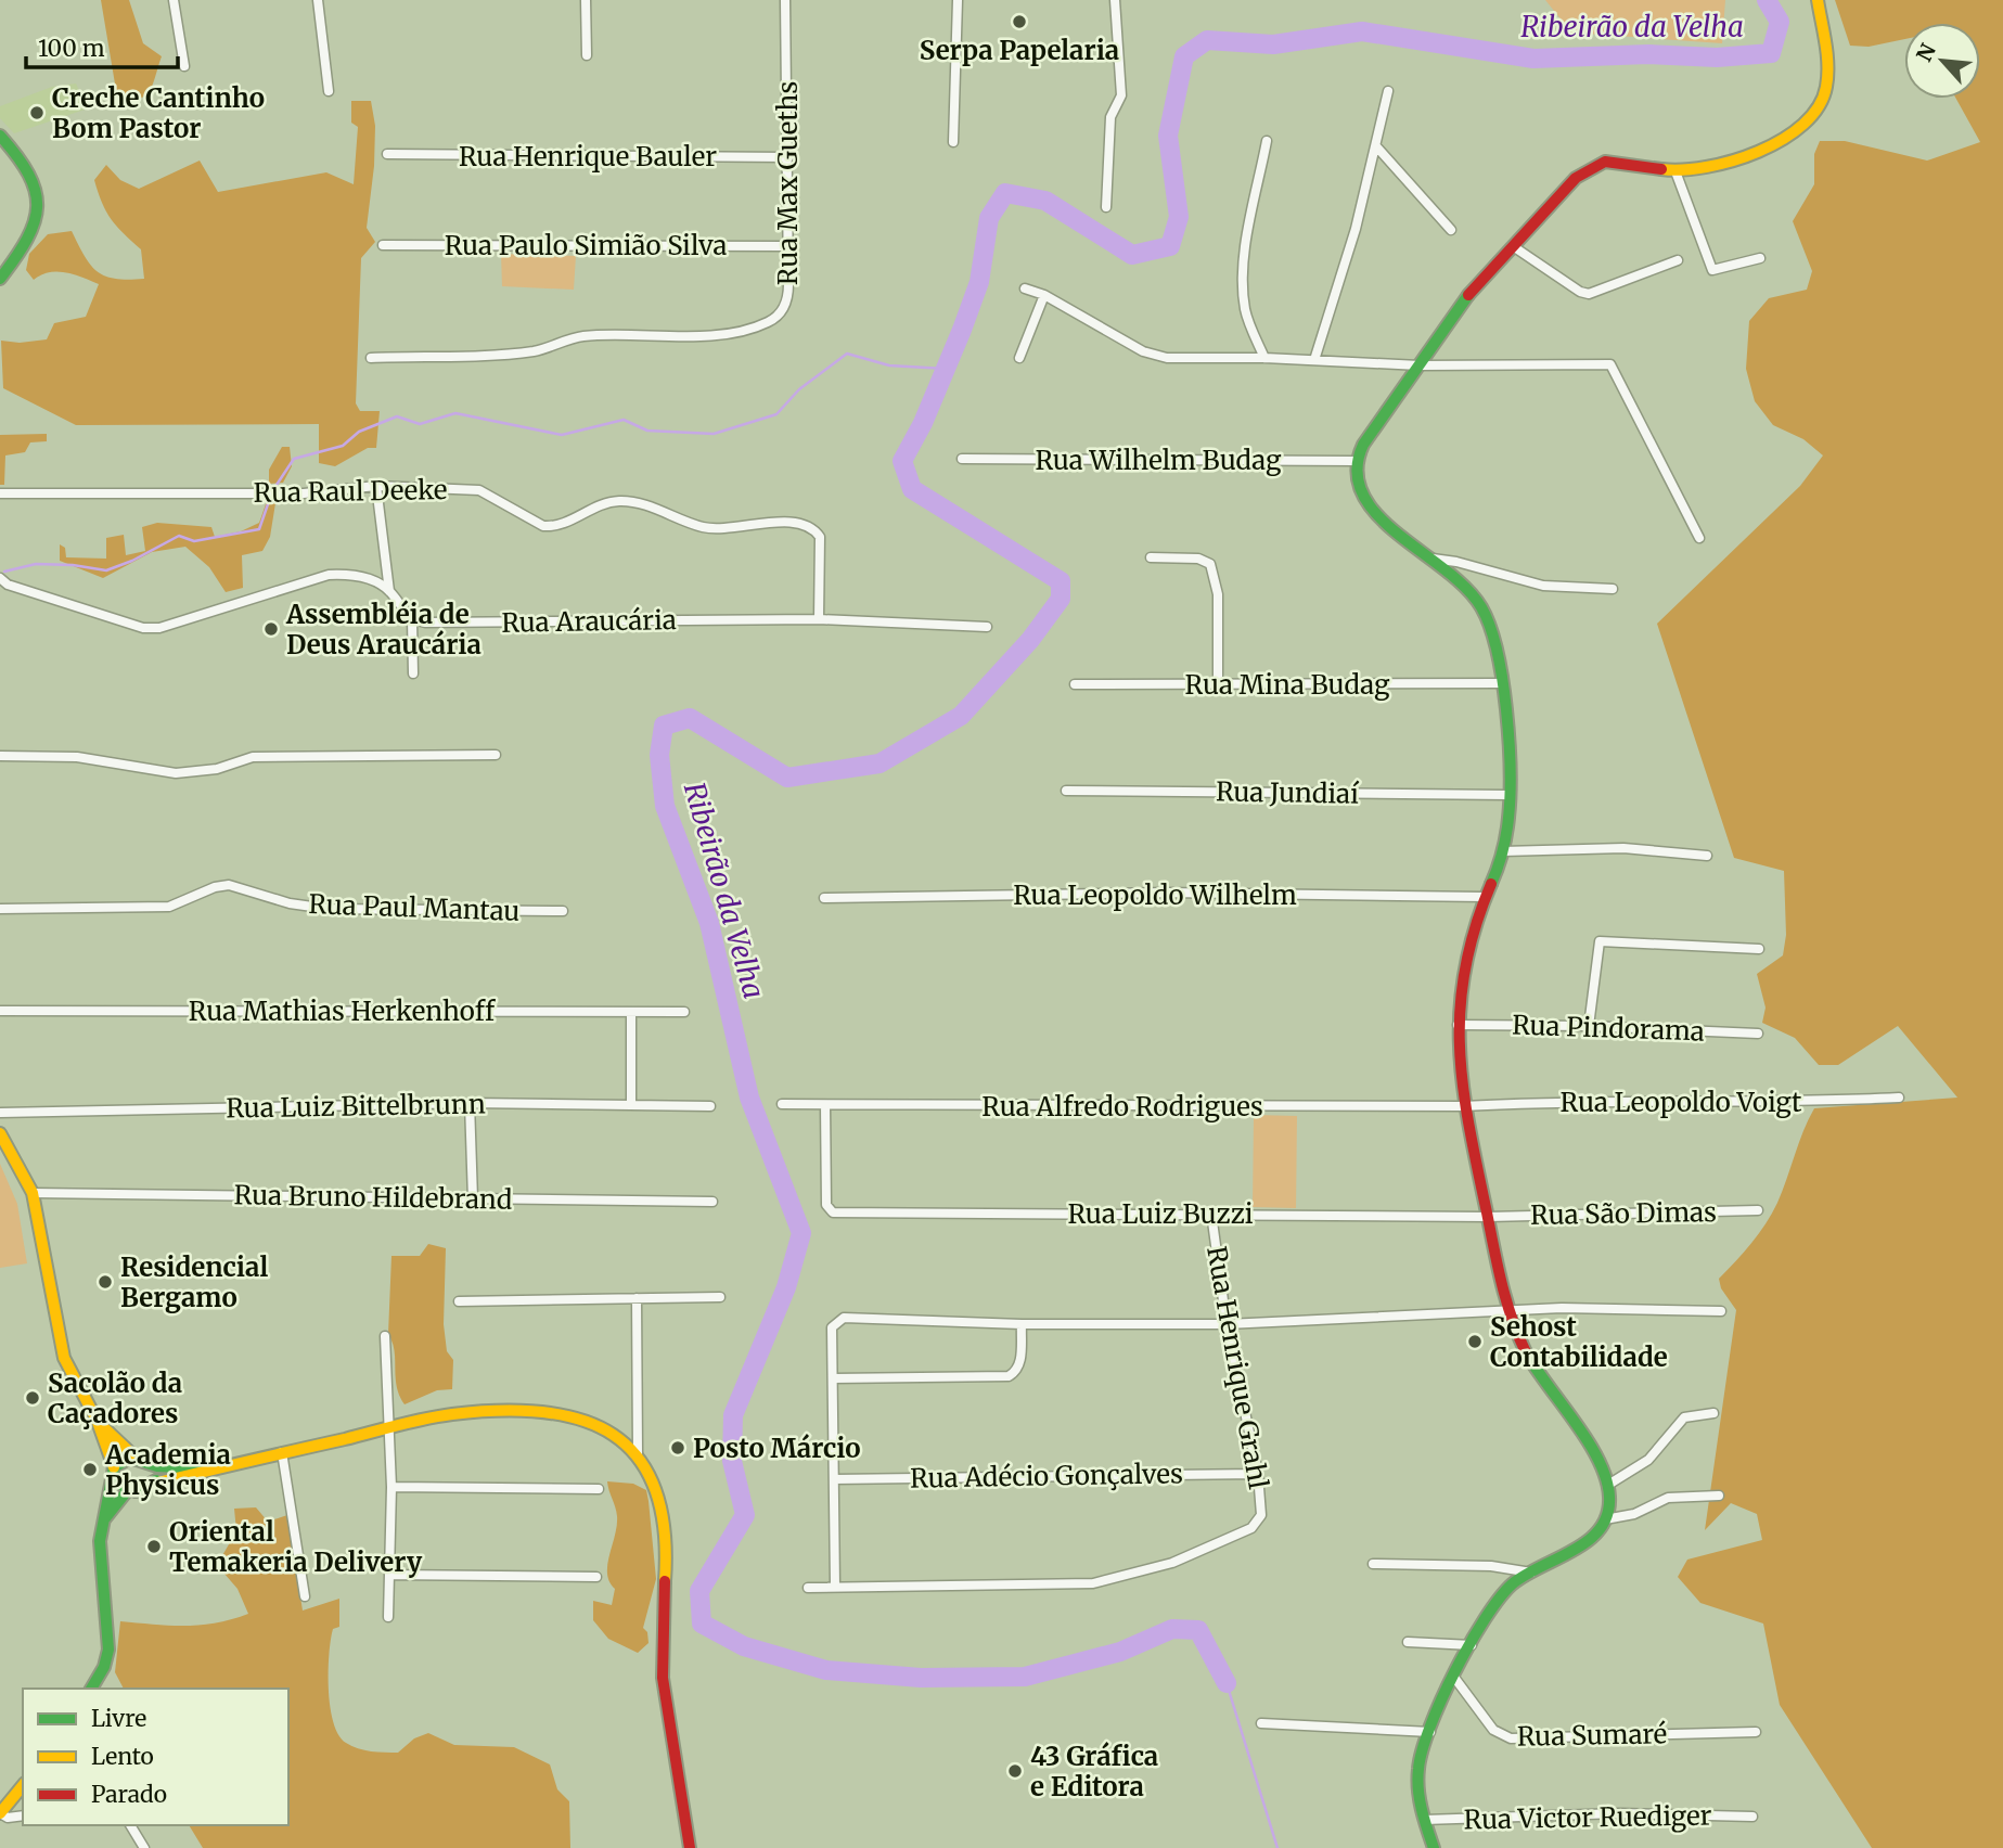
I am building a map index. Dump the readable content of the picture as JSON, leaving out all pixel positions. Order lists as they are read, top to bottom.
{
  "streets": {
    "street": [
      "Rua Henrique Bauler",
      "Rua Max Gueths",
      "Rua Paulo Simião Silva",
      "Rua Wilhelm Budag",
      "Rua Raul Deeke",
      "Rua Araucária",
      "Rua Mina Budag",
      "Rua Jundiaí",
      "Rua Leopoldo Wilhelm",
      "Rua Paul Mantau",
      "Rua Mathias Herkenhoff",
      "Rua Pindorama",
      "Rua Leopoldo Voigt",
      "Rua Luiz Bittelbrunn",
      "Rua Alfredo Rodrigues",
      "Rua Bruno Hildebrand",
      "Rua Luiz Buzzi",
      "Rua São Dimas",
      "Rua Henrique Grahl",
      "Rua Adécio Gonçalves",
      "Rua Sumaré",
      "Rua Victor Ruediger"
    ]
  },
  "crossings": [
    ["Rua Henrique Bauler", "Rua Max Gueths"],
    ["Rua Max Gueths", "Rua Paulo Simião Silva"],
    ["Rua Raul Deeke", "Rua Araucária"],
    ["Rua Leopoldo Voigt", "Rua Alfredo Rodrigues"],
    ["Rua Alfredo Rodrigues", "Rua Luiz Buzzi"],
    ["Rua Luiz Buzzi", "Rua São Dimas"],
    ["Rua Luiz Buzzi", "Rua Henrique Grahl"],
    ["Rua Henrique Grahl", "Rua Adécio Gonçalves"]
  ],
  "water": ["Ribeirão da Velha"],
  "places": [
    "Serpa Papelaria",
    "Creche Cantinho Bom Pastor",
    "Assembléia de Deus Araucária",
    "Residencial Bergamo",
    "Sehost Contabilidade",
    "Sacolão da Caçadores",
    "Posto Márcio",
    "Academia Physicus",
    "Oriental Temakeria Delivery",
    "43 Gráfica e Editora"
  ],
  "legend": ["Livre", "Lento", "Parado"],
  "scale_bar": "100 m",
  "north": "top left"
}
